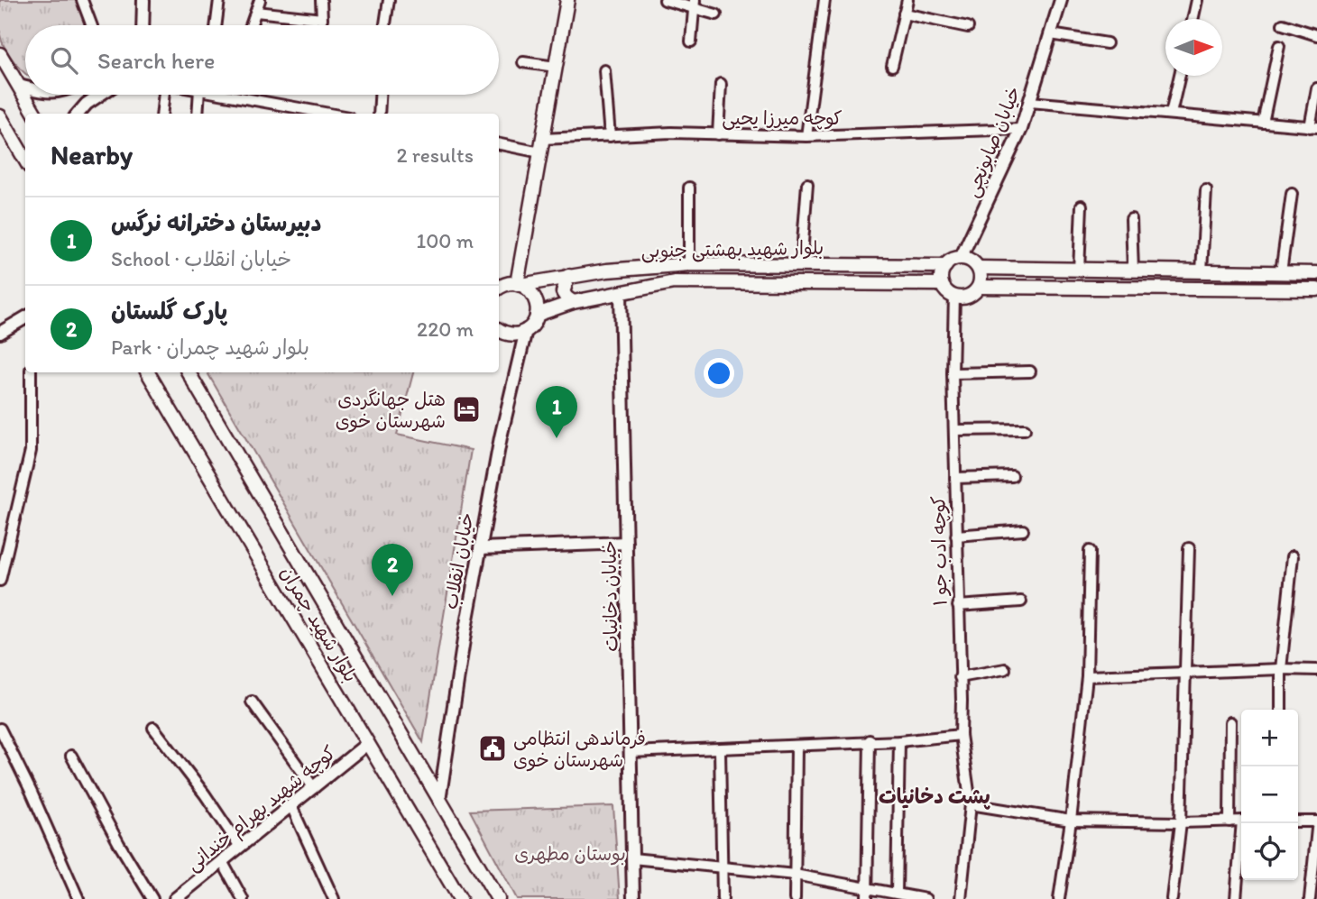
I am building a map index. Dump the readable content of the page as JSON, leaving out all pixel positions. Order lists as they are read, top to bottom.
{
  "streets": {
    "main road": ["بلوار شهید بهشتی جنوبی", "بلوار شهید چمران"],
    "street": [
      "کوچه میرزا یحیی",
      "خیابان صابونچی",
      "کوچه ادب جو ۱",
      "خیابان انقلاب",
      "خیابان دخانیات",
      "کوچه شهید بهرام خندانی"
    ]
  },
  "crossings": [
    ["کوچه میرزا یحیی", "خیابان صابونچی"],
    ["خیابان صابونچی", "بلوار شهید بهشتی جنوبی"],
    ["خیابان صابونچی", "کوچه ادب جو ۱"],
    ["بلوار شهید بهشتی جنوبی", "کوچه ادب جو ۱"],
    ["بلوار شهید بهشتی جنوبی", "خیابان دخانیات"],
    ["خیابان انقلاب", "بلوار شهید چمران"],
    ["بلوار شهید چمران", "کوچه شهید بهرام خندانی"]
  ],
  "districts": ["پشت دخانیات"],
  "parks": ["بوستان مطهری"],
  "places": {
    "hotel": ["هتل جهانگردی شهرستان خوی"],
    "public building": ["فرماندهی انتظامی شهرستان خوی"]
  },
  "north": "right",
  "page": {
    "search": "Search here",
    "heading": ["Nearby", "2 results"],
    "list": [
      {
        "mark": "1",
        "name": "دبیرستان دخترانه نرگس",
        "note": "School · خیابان انقلاب",
        "value": "100 m"
      },
      {
        "mark": "2",
        "name": "پارک گلستان",
        "note": "Park · بلوار شهید چمران",
        "value": "220 m"
      }
    ],
    "pins": ["1", "2"],
    "map_buttons": ["+", "−"]
  }
}
